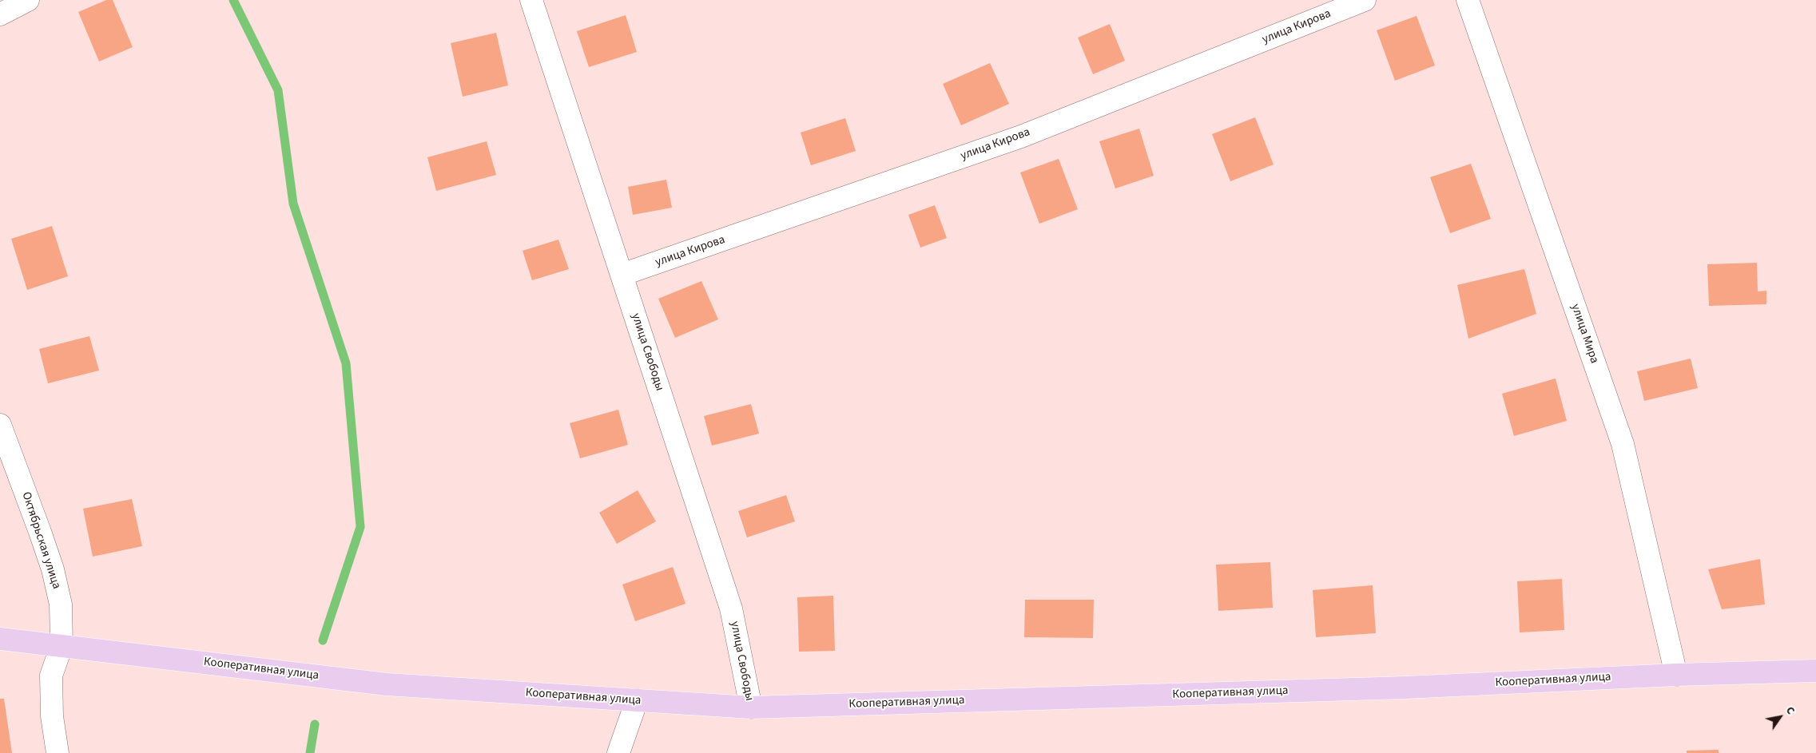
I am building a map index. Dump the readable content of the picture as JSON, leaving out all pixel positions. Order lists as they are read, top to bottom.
{
  "streets": {
    "main road": ["Кооперативная улица"],
    "street": [
      "улица Кирова",
      "улица Мира",
      "улица Свободы",
      "Октябрьская улица"
    ]
  },
  "crossings": [
    ["улица Кирова", "улица Свободы"],
    ["улица Мира", "Кооперативная улица"],
    ["улица Свободы", "Кооперативная улица"],
    ["Октябрьская улица", "Кооперативная улица"]
  ],
  "north": "top right"
}
